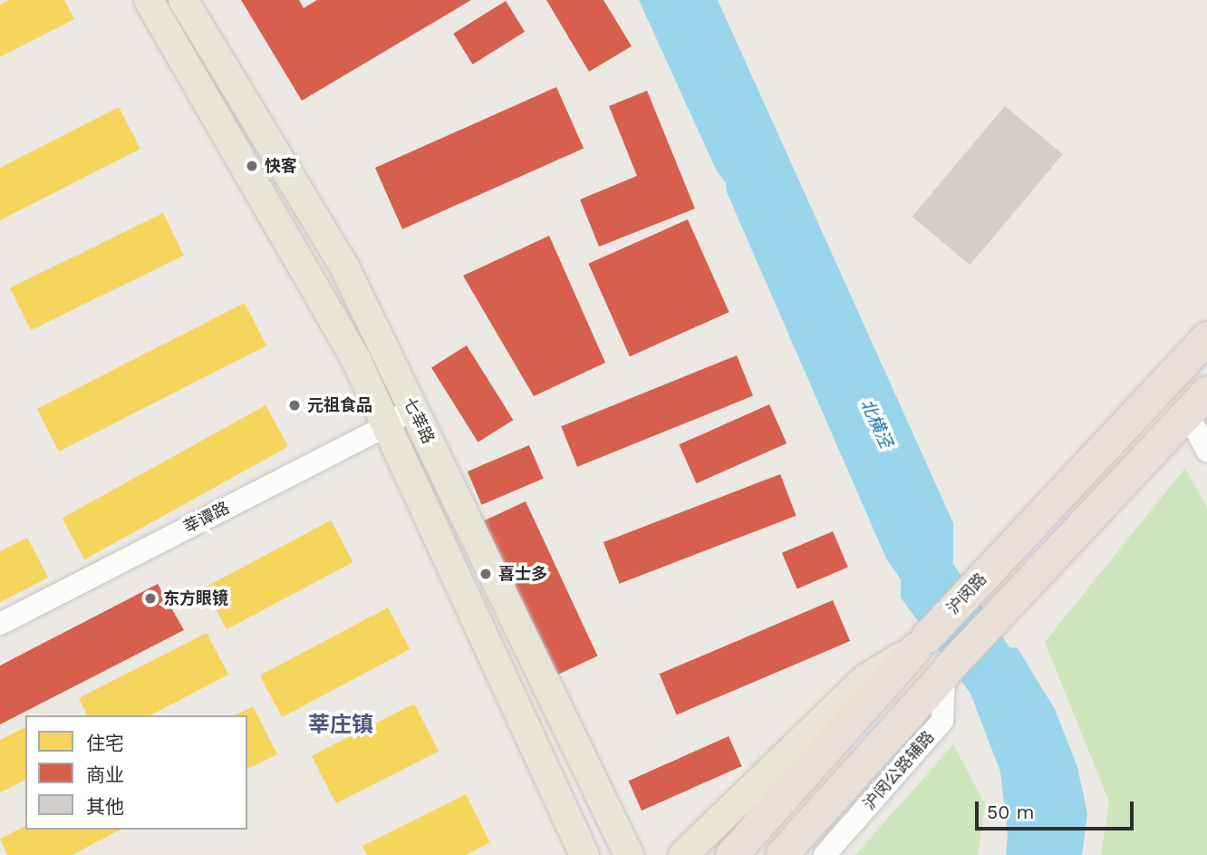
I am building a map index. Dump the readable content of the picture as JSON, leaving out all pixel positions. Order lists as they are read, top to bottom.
{
  "streets": {
    "highway": ["沪闵路"],
    "main road": ["七莘路"],
    "street": ["莘谭路", "沪闵公路辅路"]
  },
  "crossings": [
    ["七莘路", "莘谭路"]
  ],
  "districts": ["莘庄镇"],
  "water": ["北横泾"],
  "places": [
    "快客",
    "元祖食品",
    "喜士多",
    "东方眼镜"
  ],
  "legend": ["住宅", "商业", "其他"],
  "scale_bar": "50 m"
}
